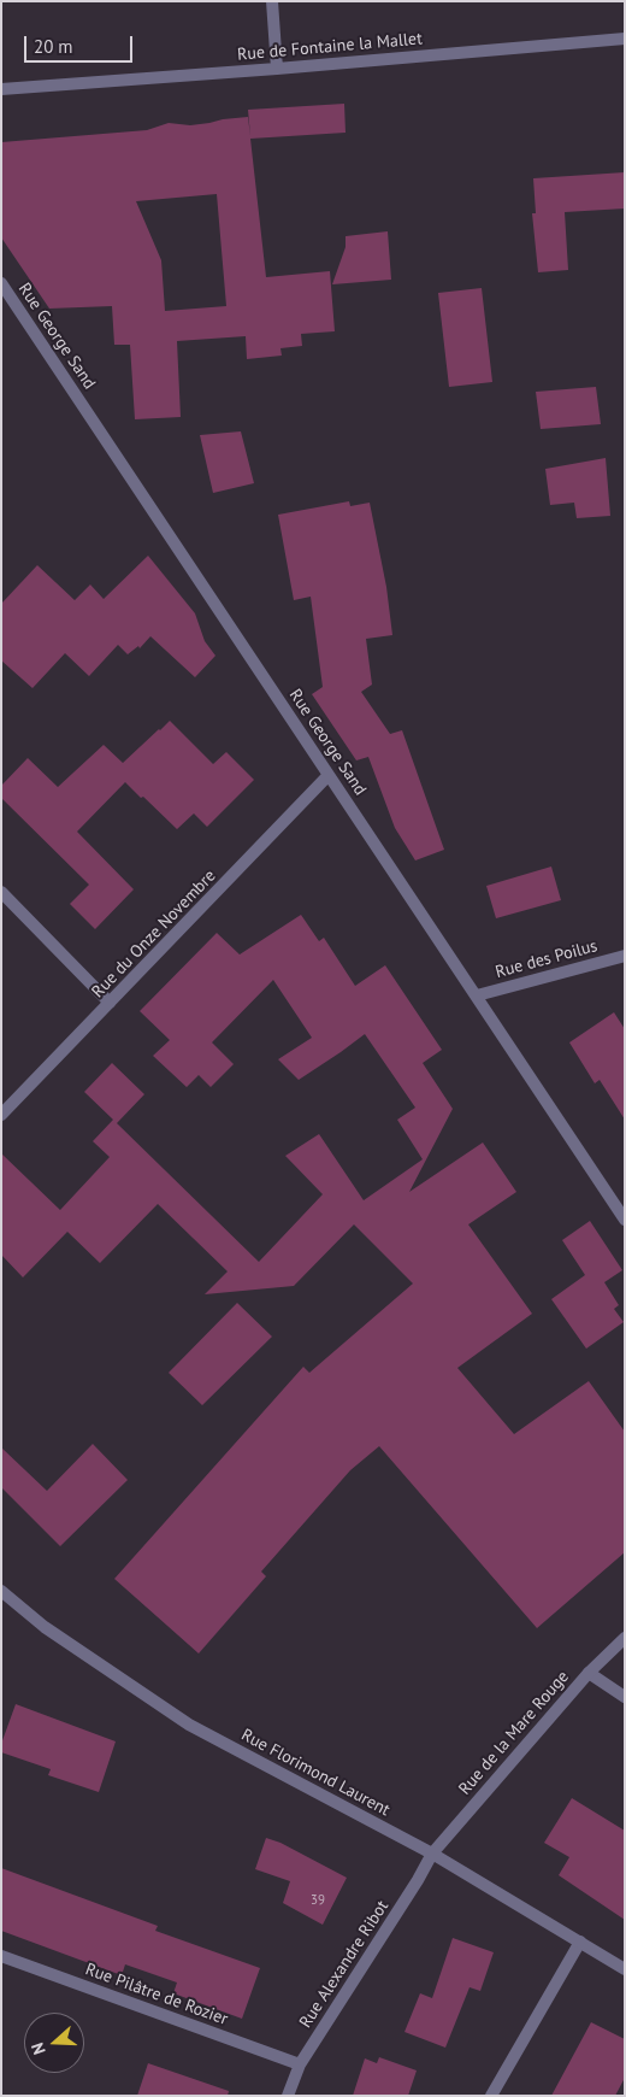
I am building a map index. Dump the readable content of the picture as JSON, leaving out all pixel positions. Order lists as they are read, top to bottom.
{
  "streets": {
    "street": [
      "Rue de Fontaine la Mallet",
      "Rue George Sand",
      "Rue du Onze Novembre",
      "Rue des Poilus",
      "Rue de la Mare Rouge",
      "Rue Florimond Laurent",
      "Rue Alexandre Ribot",
      "Rue Pilâtre de Rozier"
    ]
  },
  "crossings": [
    ["Rue George Sand", "Rue du Onze Novembre"],
    ["Rue George Sand", "Rue des Poilus"],
    ["Rue de la Mare Rouge", "Rue Florimond Laurent"],
    ["Rue de la Mare Rouge", "Rue Alexandre Ribot"],
    ["Rue Florimond Laurent", "Rue Alexandre Ribot"],
    ["Rue Alexandre Ribot", "Rue Pilâtre de Rozier"]
  ],
  "house_numbers": ["39"],
  "scale_bar": "20 m",
  "north": "left"
}
